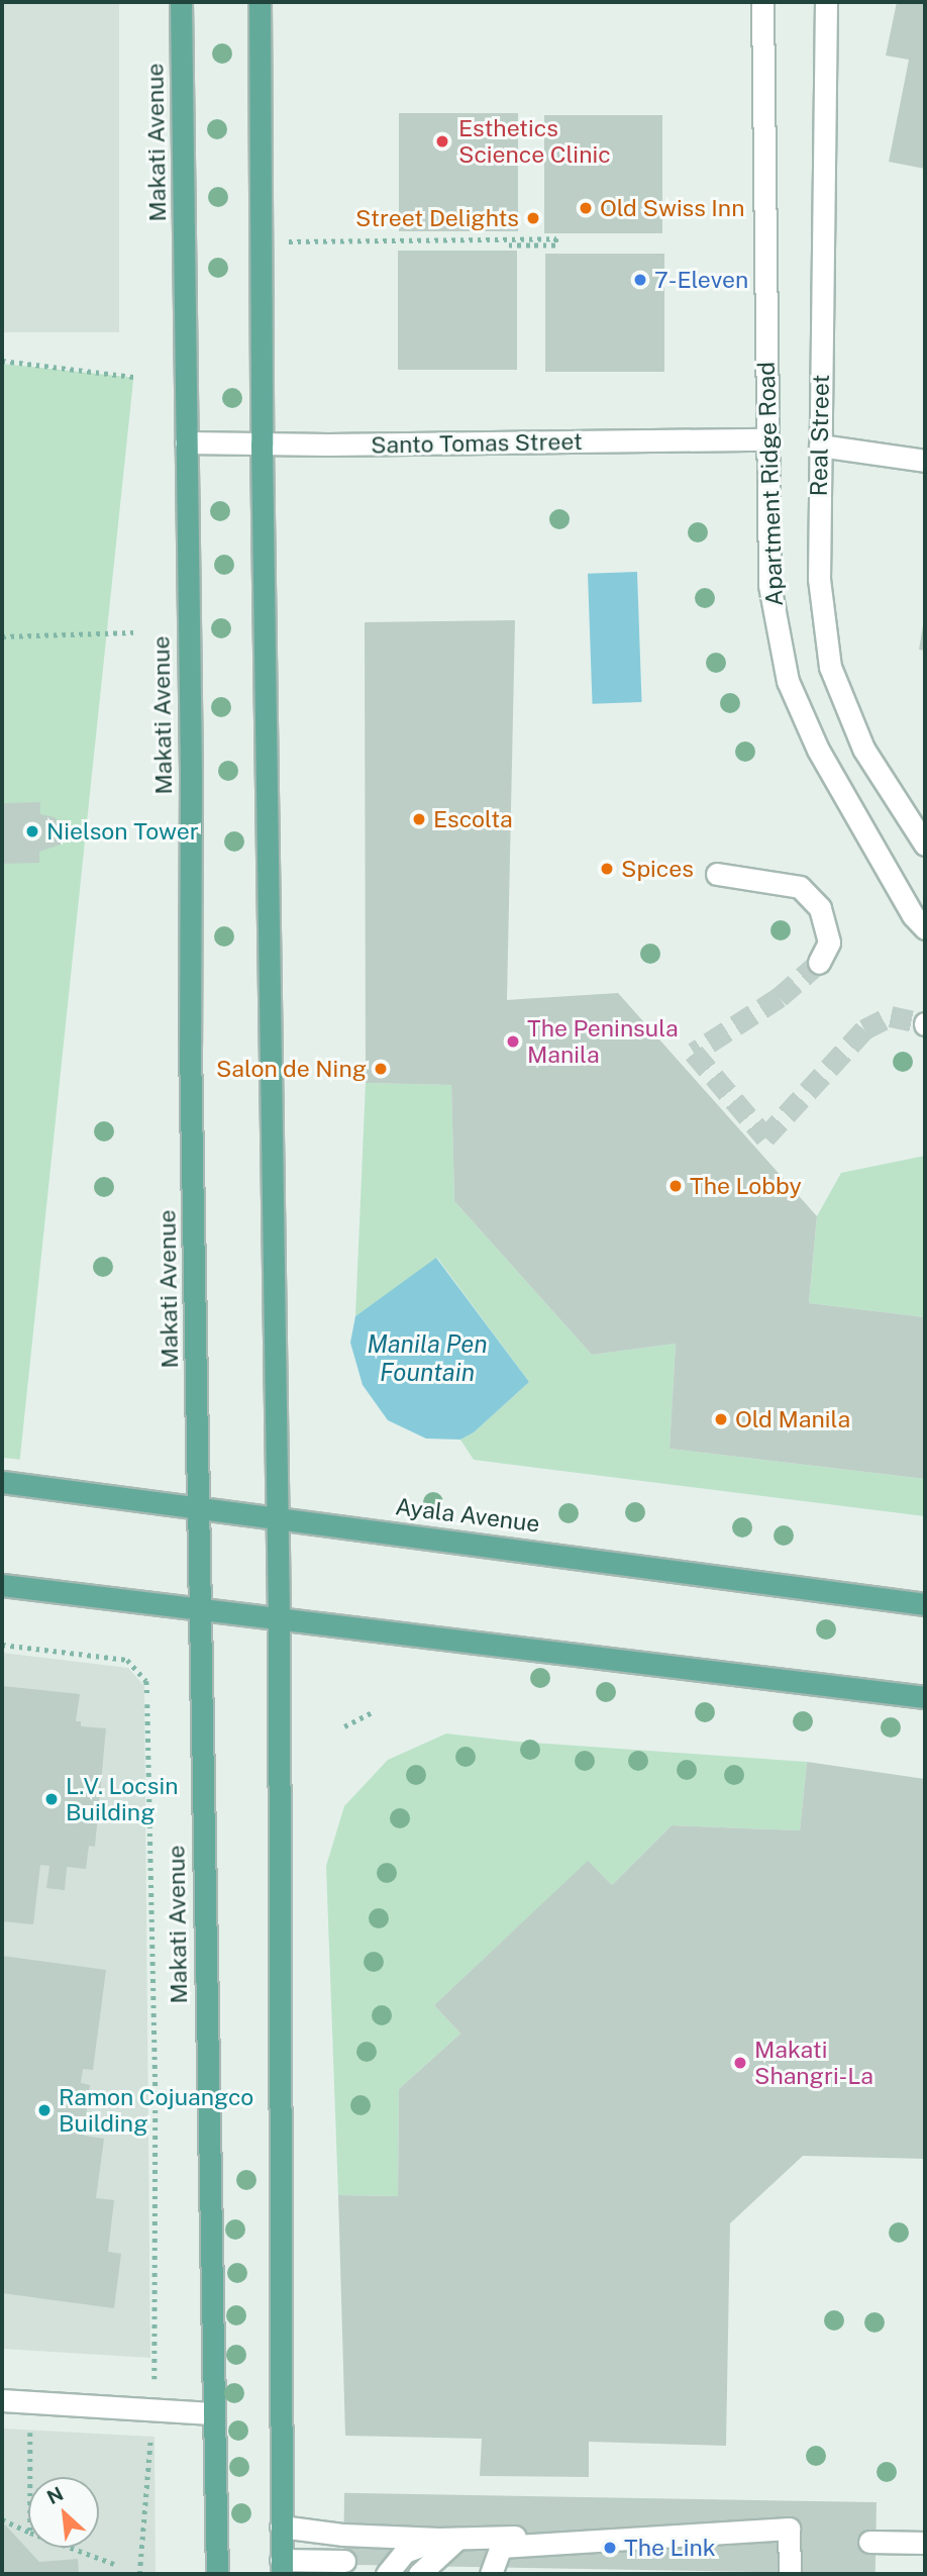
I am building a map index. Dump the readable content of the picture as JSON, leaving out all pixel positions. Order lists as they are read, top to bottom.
{
  "streets": {
    "main road": ["Makati Avenue", "Ayala Avenue"],
    "street": ["Real Street", "Santo Tomas Street", "Apartment Ridge Road"]
  },
  "crossings": [
    ["Makati Avenue", "Santo Tomas Street"],
    ["Makati Avenue", "Ayala Avenue"],
    ["Santo Tomas Street", "Apartment Ridge Road"]
  ],
  "water": ["Manila Pen Fountain"],
  "places": [
    "Esthetics Science Clinic",
    "Old Swiss Inn",
    "Street Delights",
    "7-Eleven",
    "Escolta",
    "Nielson Tower",
    "Spices",
    "The Peninsula Manila",
    "Salon de Ning",
    "The Lobby",
    "Old Manila",
    "L.V. Locsin Building",
    "Makati Shangri-La",
    "Ramon Cojuangco Building",
    "The Link"
  ],
  "north": "top left"
}
